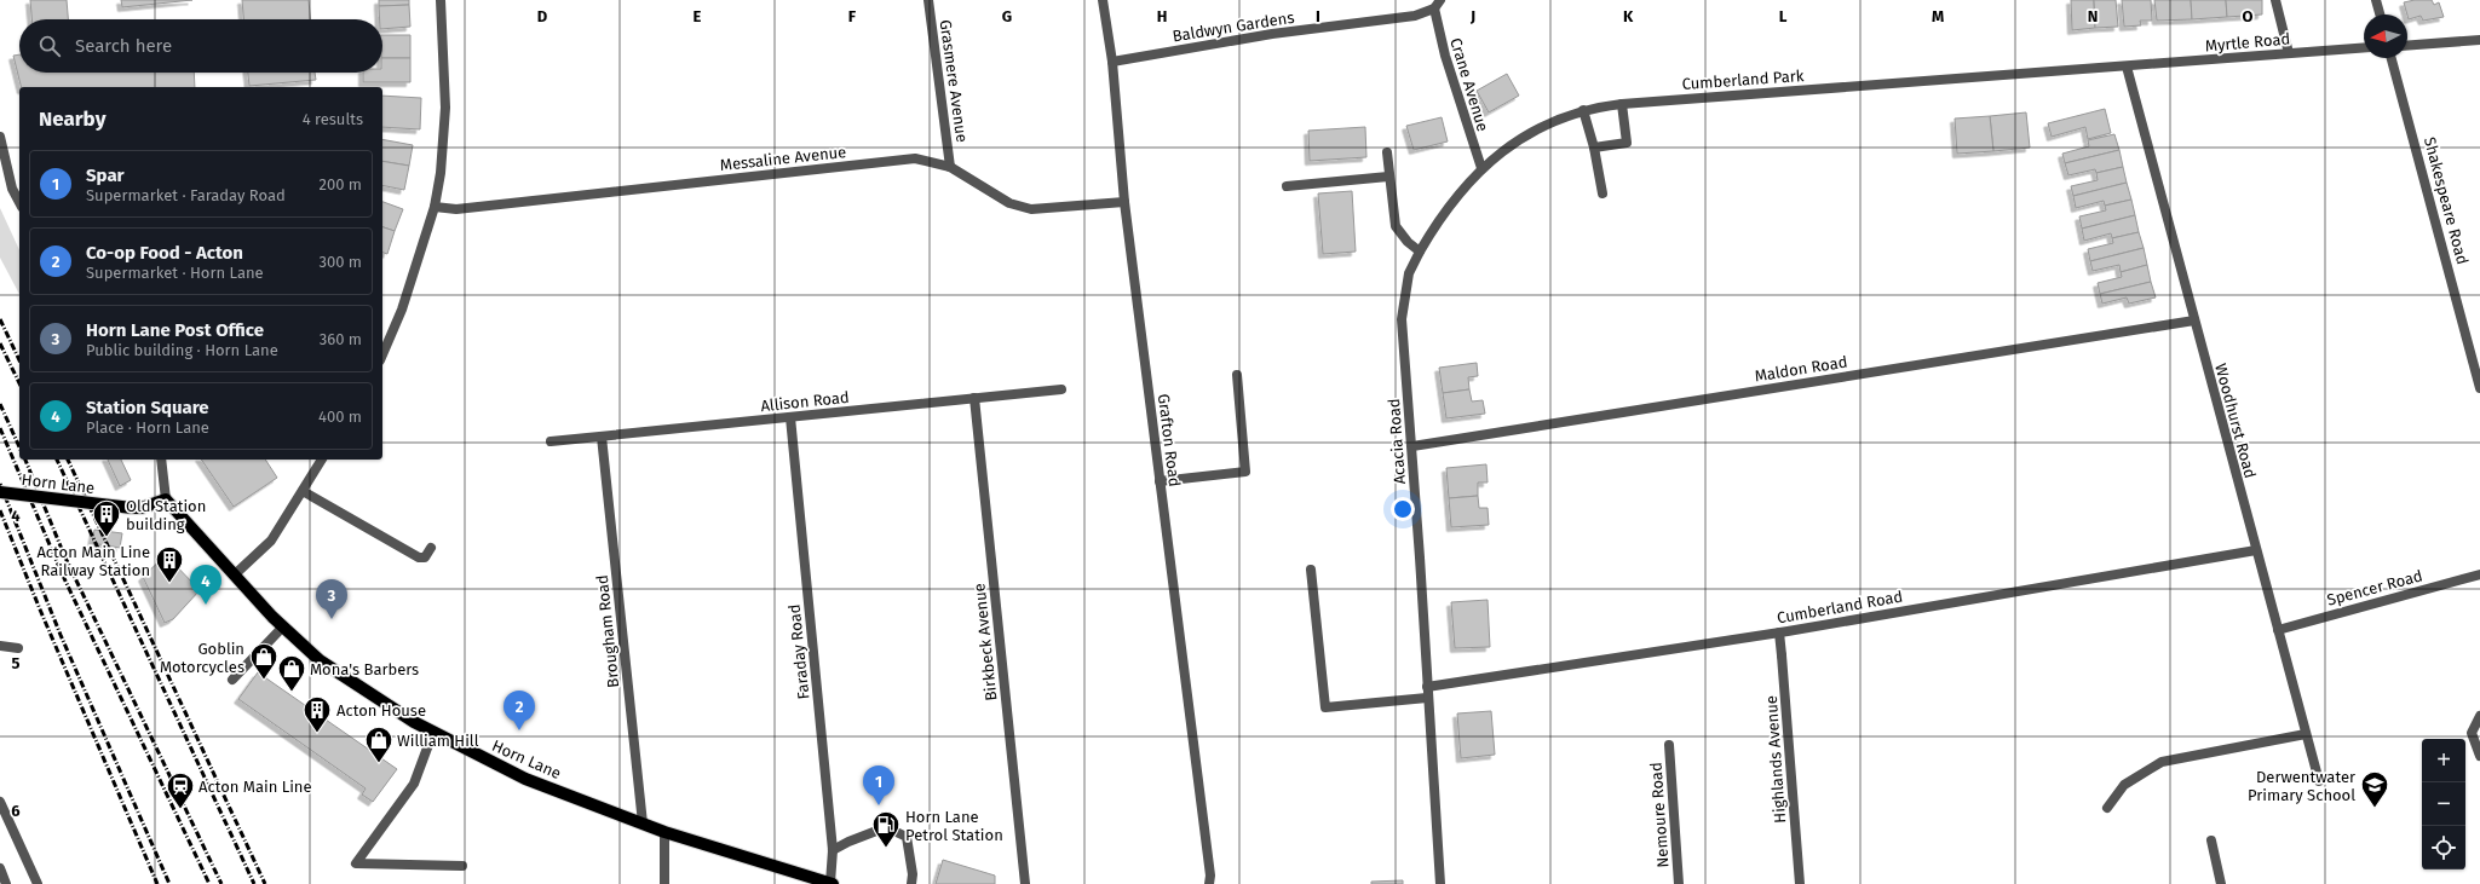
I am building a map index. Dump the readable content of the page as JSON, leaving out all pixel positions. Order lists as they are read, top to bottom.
{
  "streets": {
    "main road": ["Horn Lane"],
    "street": [
      "Baldwyn Gardens",
      "Myrtle Road",
      "Cumberland Park",
      "Grasmere Avenue",
      "Crane Avenue",
      "Messaline Avenue",
      "Shakespeare Road",
      "Maldon Road",
      "Allison Road",
      "Woodhurst Road",
      "Grafton Road",
      "Acacia Road",
      "Spencer Road",
      "Cumberland Road",
      "Brougham Road",
      "Birkbeck Avenue",
      "Faraday Road",
      "Highlands Avenue",
      "Nemoure Road"
    ]
  },
  "crossings": [
    ["Baldwyn Gardens", "Crane Avenue"],
    ["Baldwyn Gardens", "Grafton Road"],
    ["Myrtle Road", "Cumberland Park"],
    ["Myrtle Road", "Woodhurst Road"],
    ["Cumberland Park", "Crane Avenue"],
    ["Cumberland Park", "Woodhurst Road"],
    ["Cumberland Park", "Acacia Road"],
    ["Grasmere Avenue", "Messaline Avenue"],
    ["Messaline Avenue", "Grafton Road"],
    ["Maldon Road", "Woodhurst Road"],
    ["Maldon Road", "Acacia Road"],
    ["Allison Road", "Brougham Road"],
    ["Allison Road", "Birkbeck Avenue"],
    ["Allison Road", "Faraday Road"],
    ["Woodhurst Road", "Spencer Road"],
    ["Woodhurst Road", "Cumberland Road"],
    ["Acacia Road", "Cumberland Road"],
    ["Horn Lane", "Brougham Road"],
    ["Horn Lane", "Faraday Road"],
    ["Cumberland Road", "Highlands Avenue"]
  ],
  "places": {
    "building": ["Old Station building", "Acton Main Line Railway Station", "Acton House"],
    "shop": ["Goblin Motorcycles", "Mona's Barbers", "William Hill"],
    "school or university": ["Derwentwater Primary School"],
    "station": ["Acton Main Line"],
    "fuel station": ["Horn Lane Petrol Station"]
  },
  "north": "left",
  "page": {
    "search": "Search here",
    "heading": ["Nearby", "4 results"],
    "list": [
      {
        "mark": "1",
        "name": "Spar",
        "note": "Supermarket · Faraday Road",
        "value": "200 m"
      },
      {
        "mark": "2",
        "name": "Co-op Food - Acton",
        "note": "Supermarket · Horn Lane",
        "value": "300 m"
      },
      {
        "mark": "3",
        "name": "Horn Lane Post Office",
        "note": "Public building · Horn Lane",
        "value": "360 m"
      },
      {
        "mark": "4",
        "name": "Station Square",
        "note": "Place · Horn Lane",
        "value": "400 m"
      }
    ],
    "pins": [
      "4",
      "3",
      "2",
      "1"
    ],
    "map_buttons": ["+", "−"]
  },
  "grid": {
    "columns": [
      "D",
      "E",
      "F",
      "G",
      "H",
      "I",
      "J",
      "K",
      "L",
      "M",
      "N",
      "O"
    ],
    "rows": ["4", "5", "6"]
  }
}
